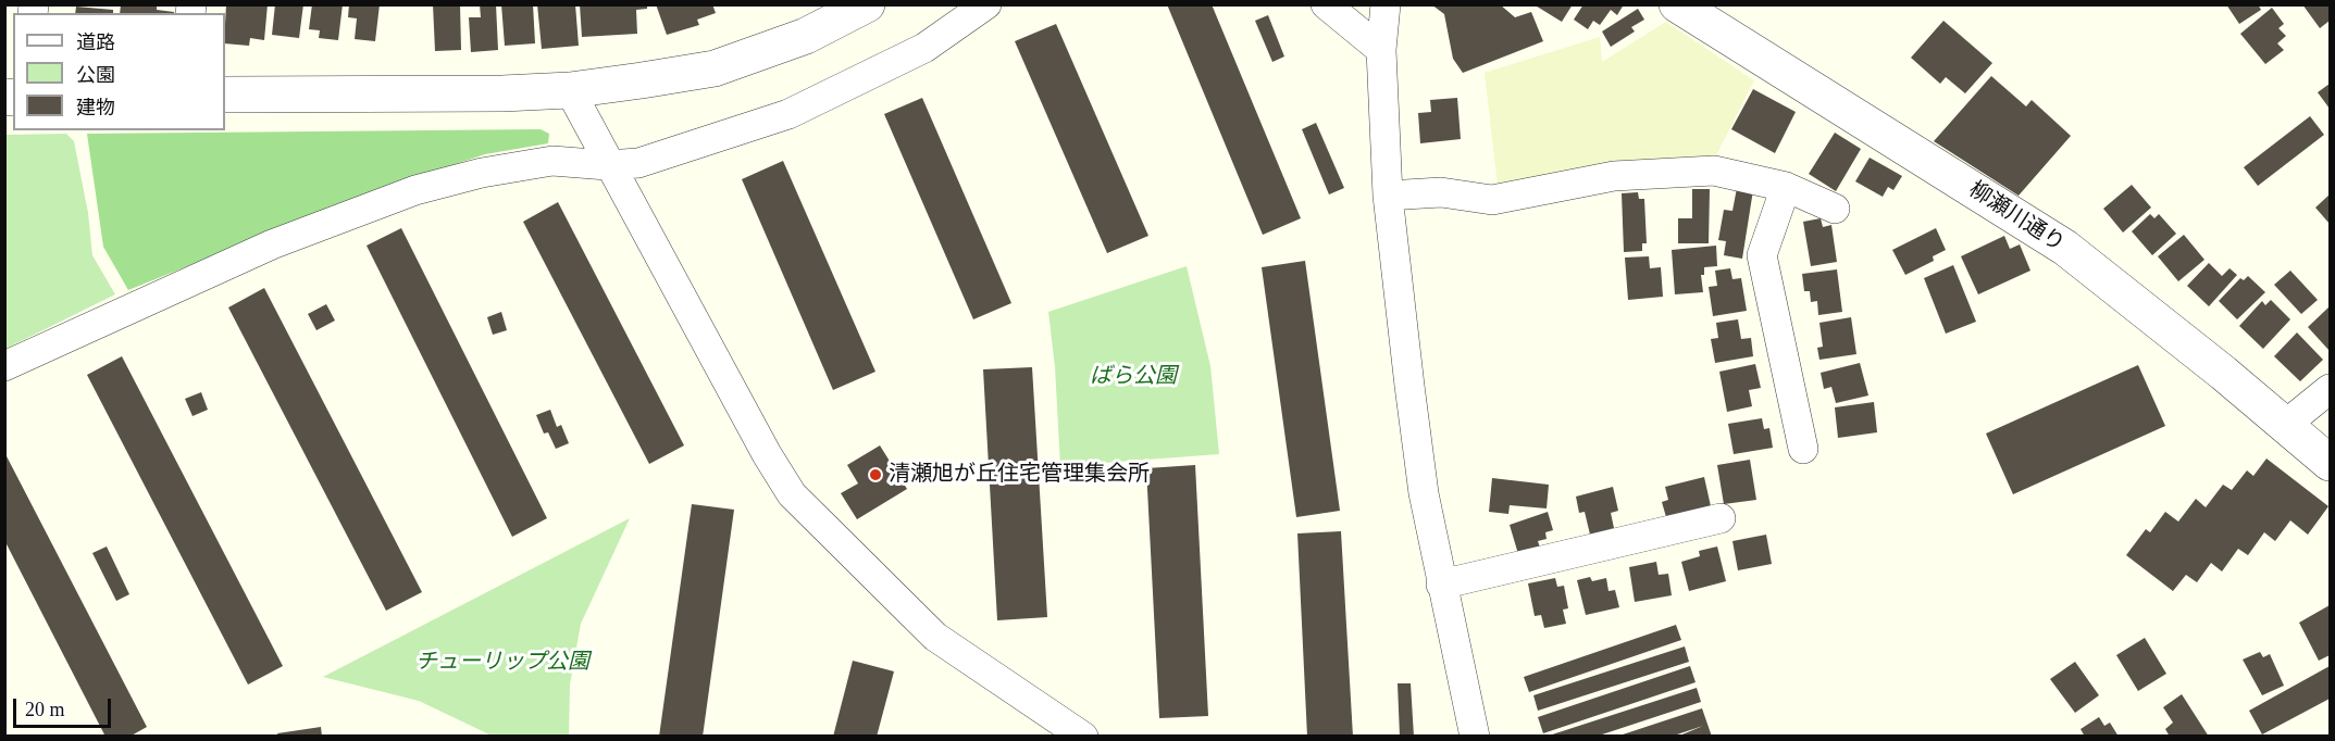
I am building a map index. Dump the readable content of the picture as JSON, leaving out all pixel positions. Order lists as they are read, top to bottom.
{
  "streets": {
    "street": ["柳瀬川通り"]
  },
  "parks": ["ばら公園", "チューリップ公園"],
  "places": ["清瀬旭が丘住宅管理集会所"],
  "legend": ["道路", "公園", "建物"],
  "scale_bar": "20 m"
}
